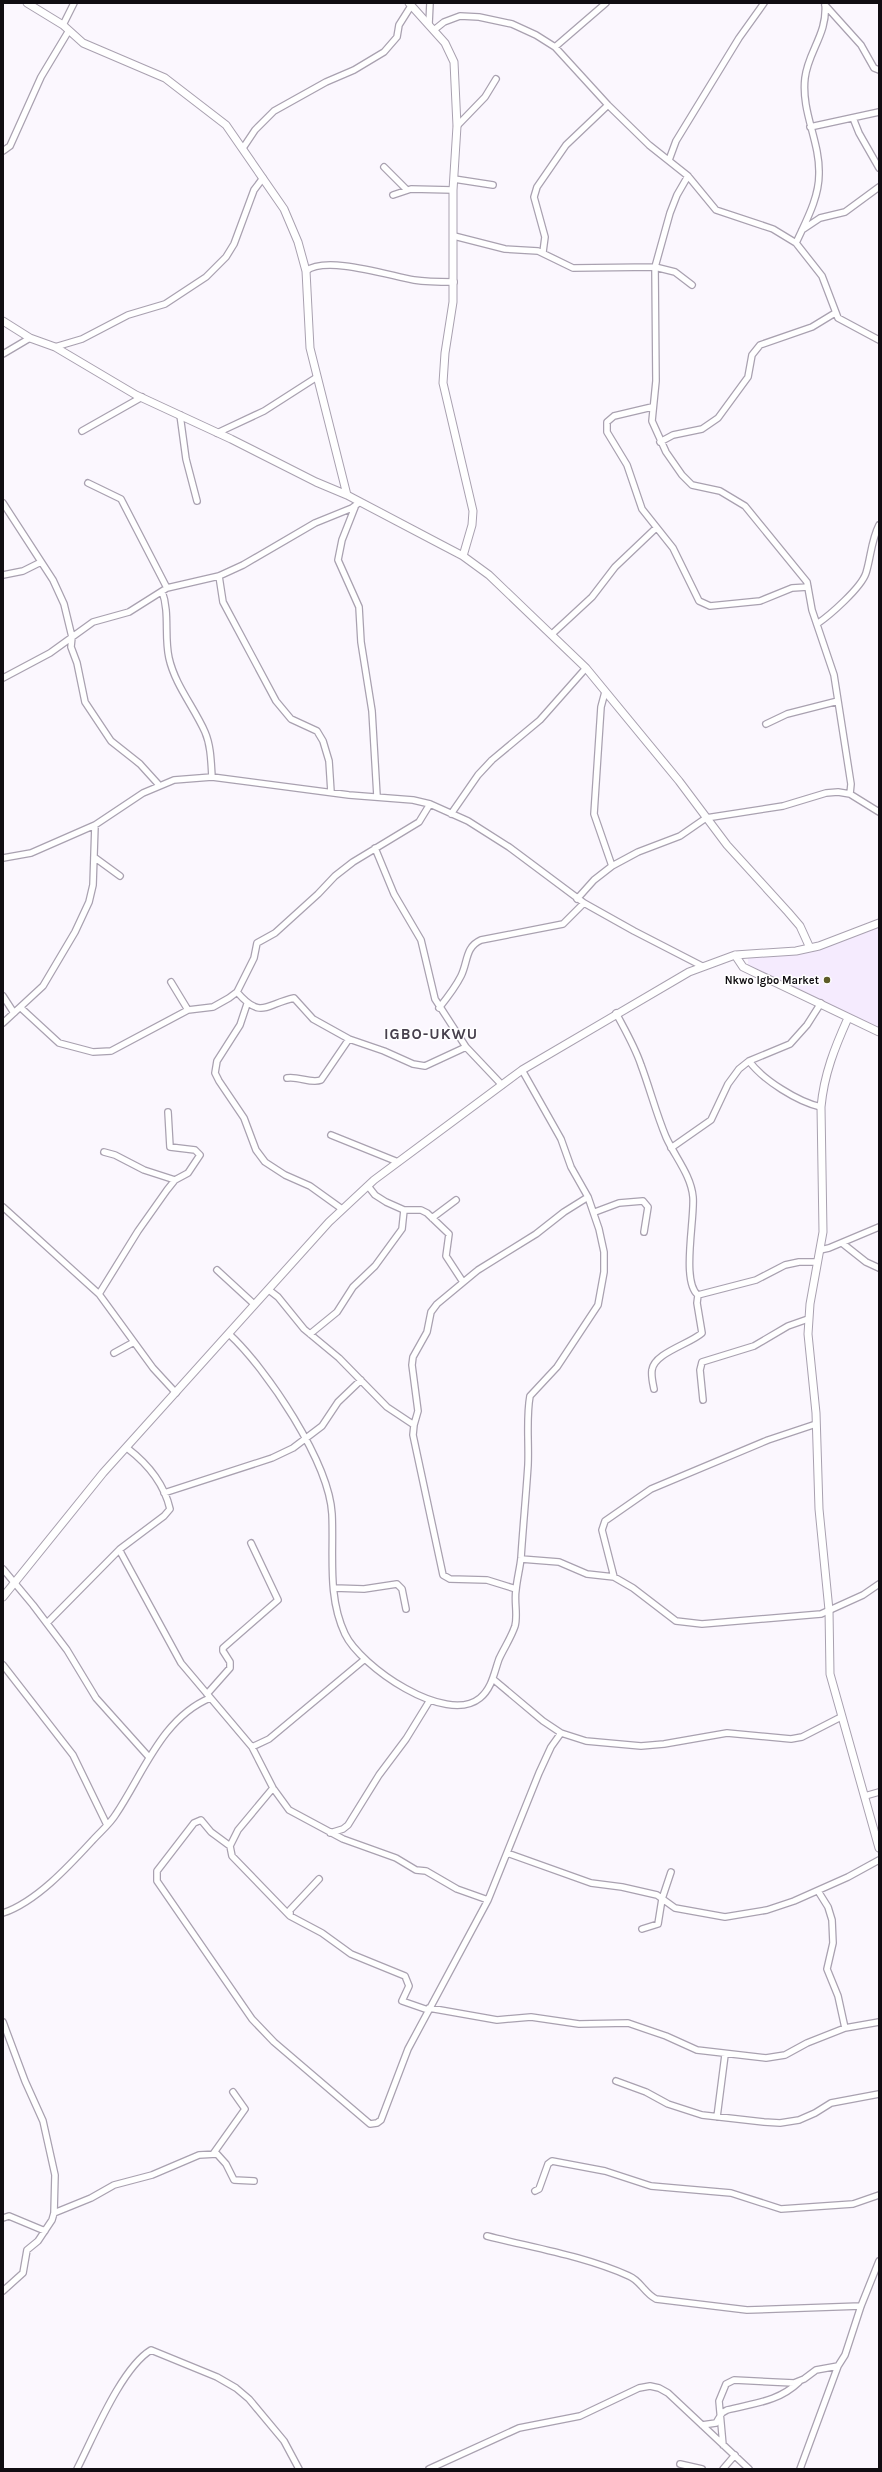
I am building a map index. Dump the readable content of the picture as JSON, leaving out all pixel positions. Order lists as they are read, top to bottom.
{
  "districts": ["IGBO-UKWU"],
  "places": ["Nkwo Igbo Market"]
}
